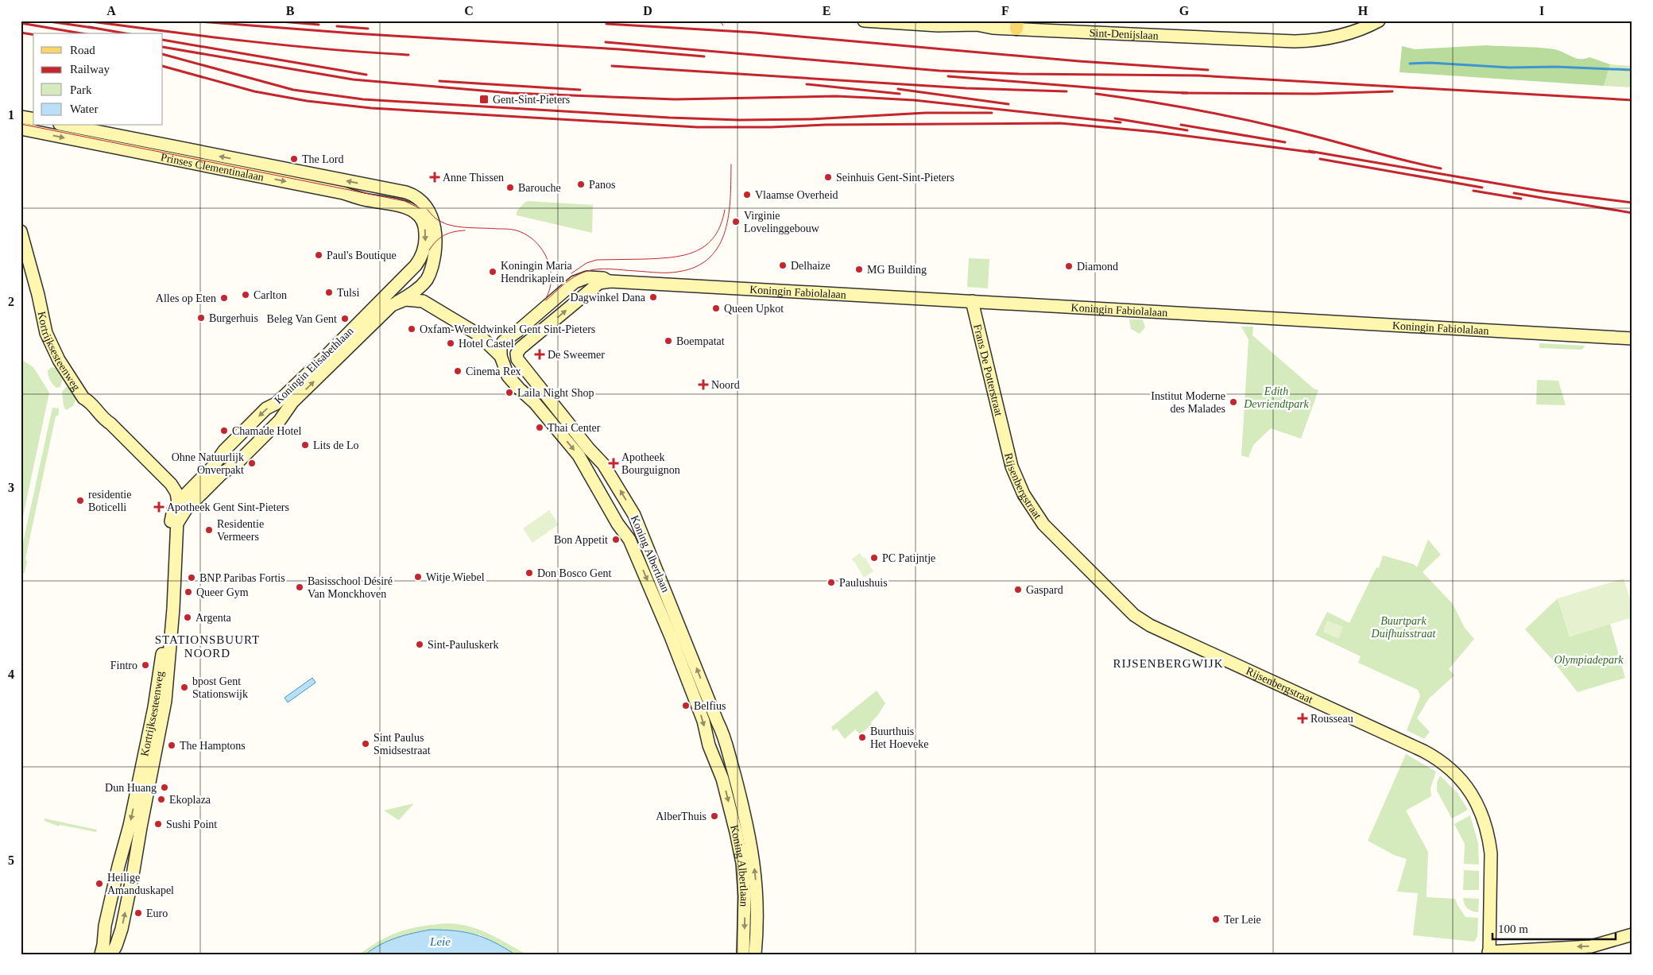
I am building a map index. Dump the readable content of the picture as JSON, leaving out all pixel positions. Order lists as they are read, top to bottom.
{
  "streets": {
    "street": [
      "Sint-Denijslaan",
      "Prinses Clementinalaan",
      "Koningin Fabiolalaan",
      "Kortrijksesteenweg",
      "Koningin Elisabethlaan",
      "Frans De Potterstraat",
      "Rijsenbergstraat",
      "Koning Albertlaan"
    ]
  },
  "crossings": [
    ["Prinses Clementinalaan", "Koningin Elisabethlaan"],
    ["Koningin Fabiolalaan", "Frans De Potterstraat"],
    ["Koningin Fabiolalaan", "Koning Albertlaan"],
    ["Kortrijksesteenweg", "Koningin Elisabethlaan"],
    ["Frans De Potterstraat", "Rijsenbergstraat"]
  ],
  "districts": ["STATIONSBUURT NOORD", "RIJSENBERGWIJK"],
  "water": ["Leie"],
  "parks": ["Edith Devriendtpark", "Buurtpark Duifhuisstraat", "Olympiadepark"],
  "places": {
    "transit": ["Gent-Sint-Pieters"],
    "other": [
      "The Lord",
      "Seinhuis Gent-Sint-Pieters",
      "Panos",
      "Barouche",
      "Vlaamse Overheid",
      "Virginie Lovelinggebouw",
      "Paul's Boutique",
      "Delhaize",
      "Diamond",
      "MG Building",
      "Koningin Maria Hendrikaplein",
      "Tulsi",
      "Carlton",
      "Dagwinkel Dana",
      "Alles op Eten",
      "Queen Upkot",
      "Burgerhuis",
      "Beleg Van Gent",
      "Oxfam-Wereldwinkel Gent Sint-Pieters",
      "Boempatat",
      "Hotel Castel",
      "Cinema Rex",
      "Laila Night Shop",
      "Institut Moderne des Malades",
      "Thai Center",
      "Chamade Hotel",
      "Lits de Lo",
      "Ohne Natuurlijk Onverpakt",
      "residentie Boticelli",
      "Residentie Vermeers",
      "Bon Appetit",
      "PC Patijntje",
      "Don Bosco Gent",
      "Witje Wiebel",
      "BNP Paribas Fortis",
      "Paulushuis",
      "Basisschool Désiré Van Monckhoven",
      "Gaspard",
      "Queer Gym",
      "Argenta",
      "Sint-Pauluskerk",
      "Fintro",
      "bpost Gent Stationswijk",
      "Belfius",
      "Buurthuis Het Hoeveke",
      "Sint Paulus Smidsestraat",
      "The Hamptons",
      "Dun Huang",
      "Ekoplaza",
      "AlberThuis",
      "Sushi Point",
      "Heilige Amanduskapel",
      "Euro",
      "Ter Leie"
    ],
    "health": [
      "Anne Thissen",
      "De Sweemer",
      "Noord",
      "Apotheek Bourguignon",
      "Apotheek Gent Sint-Pieters",
      "Rousseau"
    ]
  },
  "legend": [
    "Road",
    "Railway",
    "Park",
    "Water"
  ],
  "scale_bar": "100 m",
  "grid": {
    "columns": [
      "A",
      "B",
      "C",
      "D",
      "E",
      "F",
      "G",
      "H",
      "I"
    ],
    "rows": [
      "1",
      "2",
      "3",
      "4",
      "5"
    ]
  }
}
